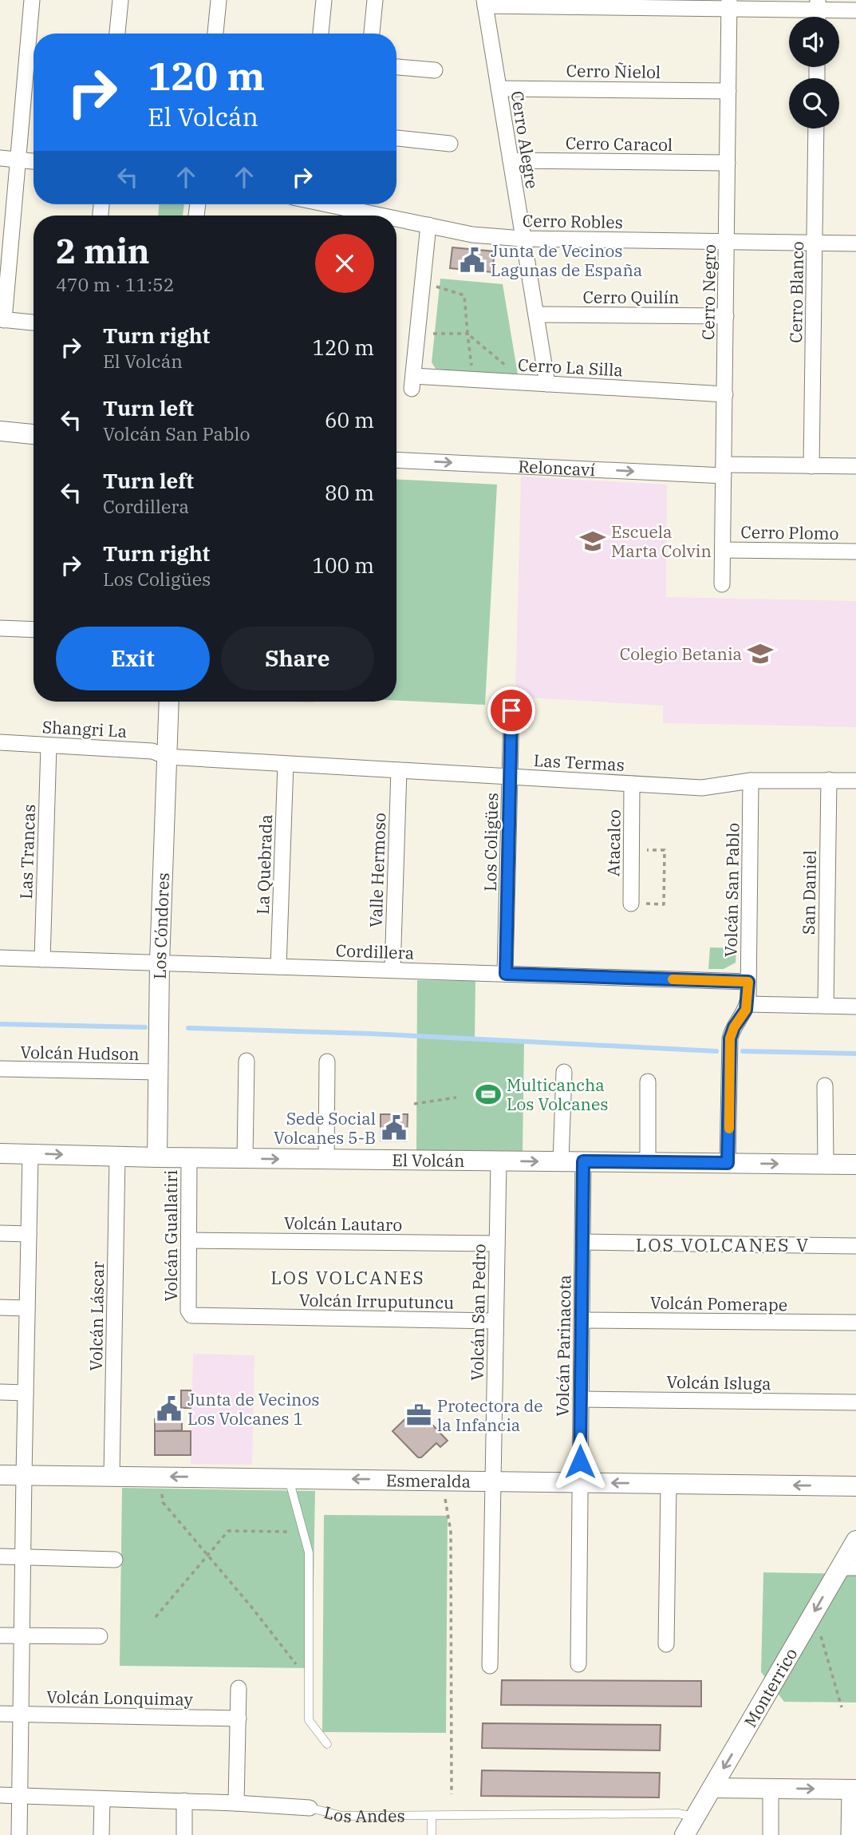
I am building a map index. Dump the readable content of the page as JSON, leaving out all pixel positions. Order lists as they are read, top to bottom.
{
  "streets": {
    "street": [
      "Cerro Ñielol",
      "Cerro Alegre",
      "Cerro Caracol",
      "Cerro Robles",
      "Cerro Negro",
      "Cerro Blanco",
      "Cerro Quilín",
      "Cerro La Silla",
      "Reloncaví",
      "Cerro Plomo",
      "Shangri La",
      "Las Termas",
      "Los Coligües",
      "Atacalco",
      "Las Trancas",
      "La Quebrada",
      "Valle Hermoso",
      "Volcán San Pablo",
      "San Daniel",
      "Los Cóndores",
      "Cordillera",
      "Volcán Hudson",
      "El Volcán",
      "Volcán Lautaro",
      "Volcán Guallatiri",
      "Volcán Irruputuncu",
      "Volcán Pomerape",
      "Volcán San Pedro",
      "Volcán Láscar",
      "Volcán Parinacota",
      "Volcán Isluga",
      "Esmeralda",
      "Monterrico",
      "Volcán Lonquimay",
      "Los Andes"
    ]
  },
  "crossings": [
    ["Cerro Ñielol", "Cerro Alegre"],
    ["Cerro Ñielol", "Cerro Negro"],
    ["Cerro Alegre", "Cerro Caracol"],
    ["Cerro Alegre", "Cerro Robles"],
    ["Cerro Alegre", "Cerro Quilín"],
    ["Cerro Alegre", "Cerro La Silla"],
    ["Cerro Caracol", "Cerro Negro"],
    ["Cerro Robles", "Cerro Negro"],
    ["Cerro Robles", "Cerro Blanco"],
    ["Cerro Negro", "Cerro Quilín"],
    ["Cerro Negro", "Cerro La Silla"],
    ["Cerro Negro", "Reloncaví"],
    ["Cerro Negro", "Cerro Plomo"],
    ["Cerro Blanco", "Reloncaví"],
    ["Shangri La", "Las Termas"],
    ["Shangri La", "Las Trancas"],
    ["Shangri La", "Los Cóndores"],
    ["Las Termas", "Los Coligües"],
    ["Las Termas", "Atacalco"],
    ["Las Termas", "La Quebrada"],
    ["Las Termas", "Valle Hermoso"],
    ["Las Termas", "Volcán San Pablo"],
    ["Las Termas", "San Daniel"],
    ["Las Termas", "Los Cóndores"],
    ["Los Coligües", "Cordillera"],
    ["Las Trancas", "Cordillera"],
    ["La Quebrada", "Cordillera"],
    ["Valle Hermoso", "Cordillera"],
    ["Volcán San Pablo", "Cordillera"],
    ["Volcán San Pablo", "El Volcán"],
    ["Los Cóndores", "Cordillera"],
    ["Los Cóndores", "Volcán Hudson"],
    ["Los Cóndores", "El Volcán"],
    ["El Volcán", "Volcán Guallatiri"],
    ["El Volcán", "Volcán San Pedro"],
    ["El Volcán", "Volcán Láscar"],
    ["El Volcán", "Volcán Parinacota"],
    ["Volcán Lautaro", "Volcán Guallatiri"],
    ["Volcán Lautaro", "Volcán San Pedro"],
    ["Volcán Guallatiri", "Volcán Irruputuncu"],
    ["Volcán Irruputuncu", "Volcán San Pedro"],
    ["Volcán Pomerape", "Volcán Parinacota"],
    ["Volcán San Pedro", "Esmeralda"],
    ["Volcán Láscar", "Esmeralda"],
    ["Volcán Parinacota", "Volcán Isluga"],
    ["Volcán Parinacota", "Esmeralda"],
    ["Monterrico", "Los Andes"]
  ],
  "one_way": ["Reloncaví", "Esmeralda", "Monterrico"],
  "districts": ["LOS VOLCANES V", "LOS VOLCANES"],
  "places": {
    "public building": ["Junta de Vecinos Lagunas de España", "Sede Social Volcanes 5-B", "Junta de Vecinos Los Volcanes 1"],
    "school or university": ["Escuela Marta Colvin", "Colegio Betania"],
    "sports": ["Multicancha Los Volcanes"],
    "office": ["Protectora de la Infancia"]
  },
  "page": {
    "turn": ["120 m", "El Volcán"],
    "heading": ["2 min", "470 m · 11:52"],
    "list": [
      {
        "name": "Turn right",
        "note": "El Volcán",
        "value": "120 m"
      },
      {
        "name": "Turn left",
        "note": "Volcán San Pablo",
        "value": "60 m"
      },
      {
        "name": "Turn left",
        "note": "Cordillera",
        "value": "80 m"
      },
      {
        "name": "Turn right",
        "note": "Los Coligües",
        "value": "100 m"
      }
    ],
    "buttons": ["Exit", "Share"]
  }
}
